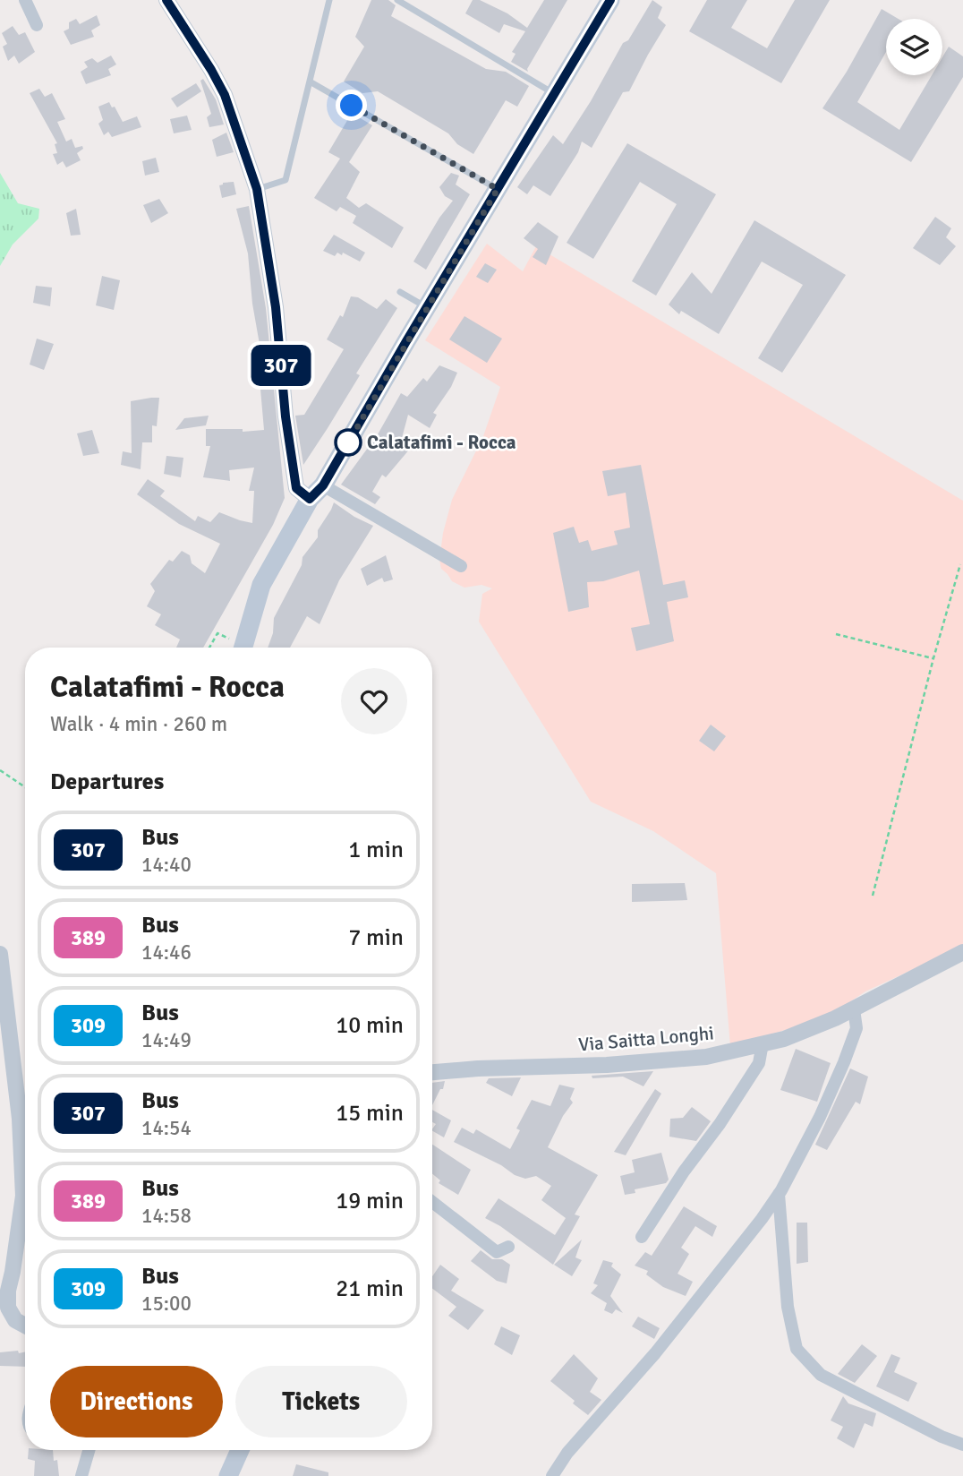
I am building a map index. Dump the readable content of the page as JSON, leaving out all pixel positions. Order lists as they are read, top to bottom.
{
  "streets": {
    "street": ["Via Saitta Longhi"]
  },
  "places": ["Calatafimi - Rocca"],
  "lines": ["bus line 307"],
  "page": {
    "on_map": "307",
    "heading": [
      ["Calatafimi - Rocca", "Walk · 4 min · 260 m"],
      "Departures"
    ],
    "list": [
      {
        "mark": "307",
        "name": "Bus",
        "note": "14:40",
        "value": "1 min"
      },
      {
        "mark": "389",
        "name": "Bus",
        "note": "14:46",
        "value": "7 min"
      },
      {
        "mark": "309",
        "name": "Bus",
        "note": "14:49",
        "value": "10 min"
      },
      {
        "mark": "307",
        "name": "Bus",
        "note": "14:54",
        "value": "15 min"
      },
      {
        "mark": "389",
        "name": "Bus",
        "note": "14:58",
        "value": "19 min"
      },
      {
        "mark": "309",
        "name": "Bus",
        "note": "15:00",
        "value": "21 min"
      }
    ],
    "buttons": ["Directions", "Tickets"]
  }
}
